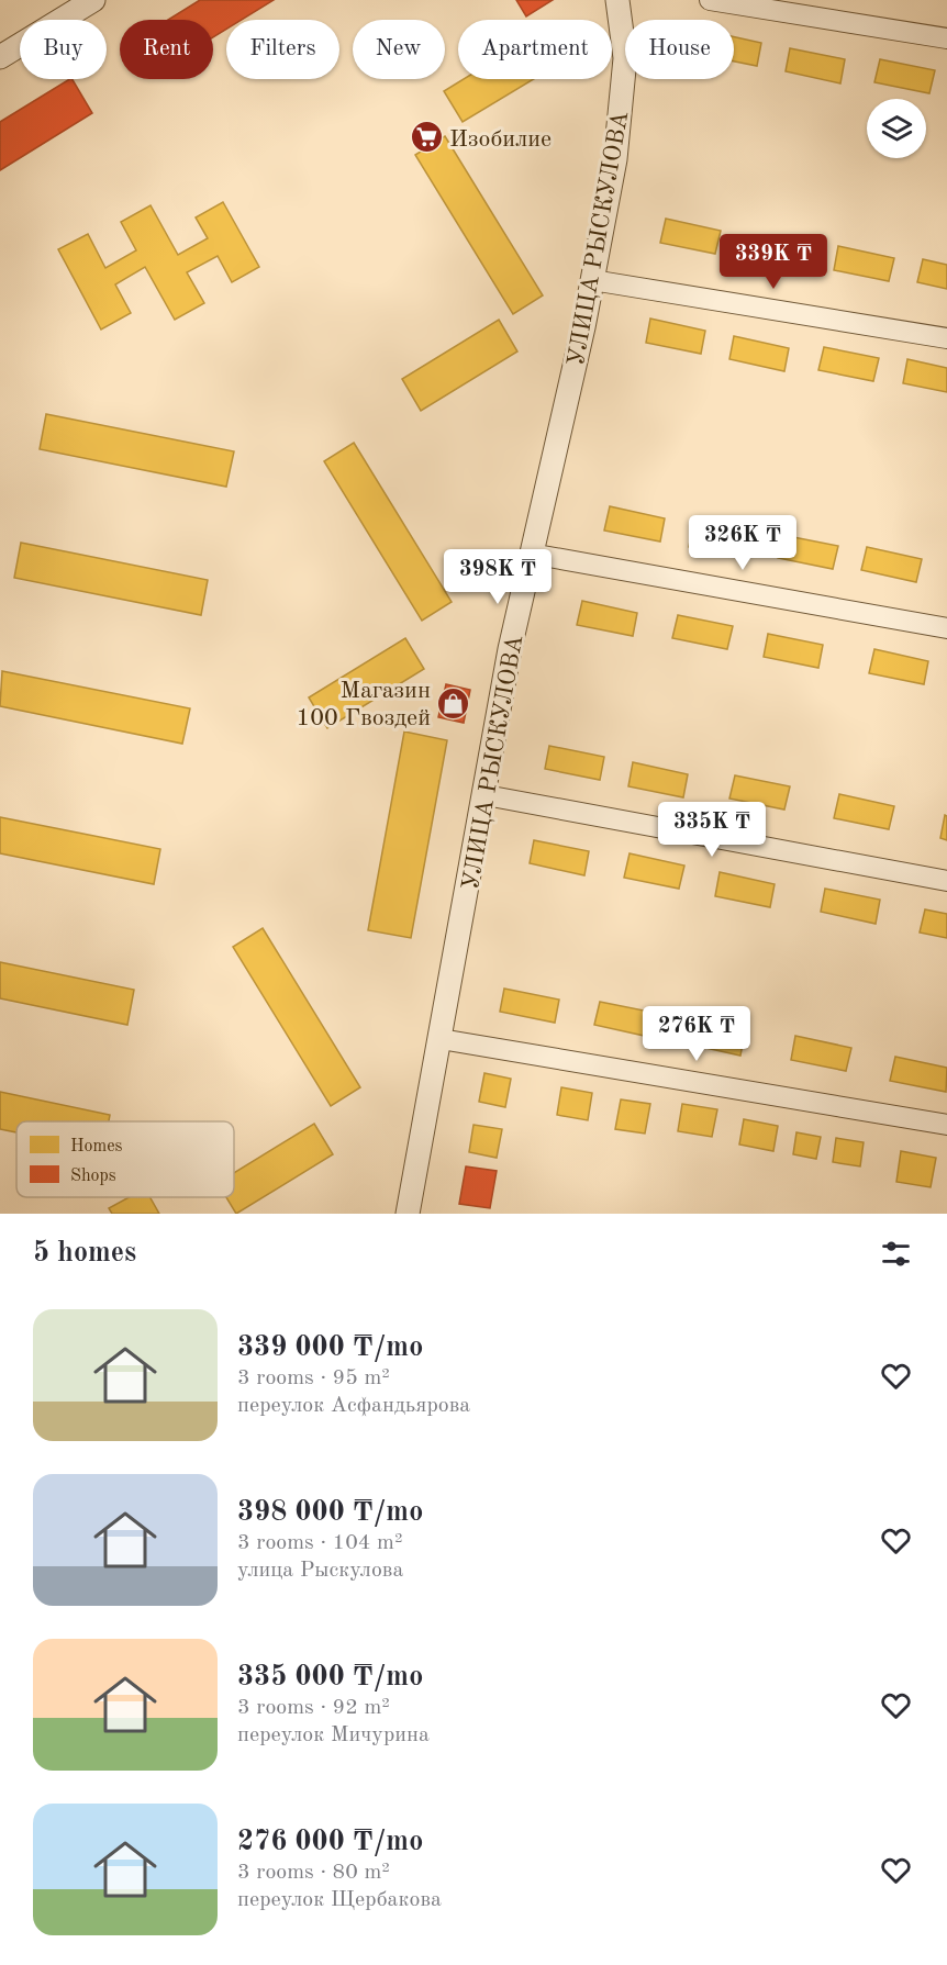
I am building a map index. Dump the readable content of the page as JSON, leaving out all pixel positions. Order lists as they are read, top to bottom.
{
  "streets": {
    "street": ["УЛИЦА РЫСКУЛОВА"]
  },
  "places": {
    "supermarket": ["Изобилие"],
    "shop": ["Магазин 100 Гвоздей"]
  },
  "legend": ["Homes", "Shops"],
  "page": {
    "chip": [
      "Buy",
      "Rent",
      "Filters",
      "New",
      "Apartment",
      "House"
    ],
    "price": [
      "339K ₸",
      "326K ₸",
      "398K ₸",
      "335K ₸",
      "276K ₸"
    ],
    "heading": "5 homes",
    "list": [
      {
        "name": "339 000 ₸/mo",
        "note": "3 rooms · 95 m² · переулок Асфандьярова"
      },
      {
        "name": "398 000 ₸/mo",
        "note": "3 rooms · 104 m² · улица Рыскулова"
      },
      {
        "name": "335 000 ₸/mo",
        "note": "3 rooms · 92 m² · переулок Мичурина"
      },
      {
        "name": "276 000 ₸/mo",
        "note": "3 rooms · 80 m² · переулок Щербакова"
      }
    ]
  }
}
